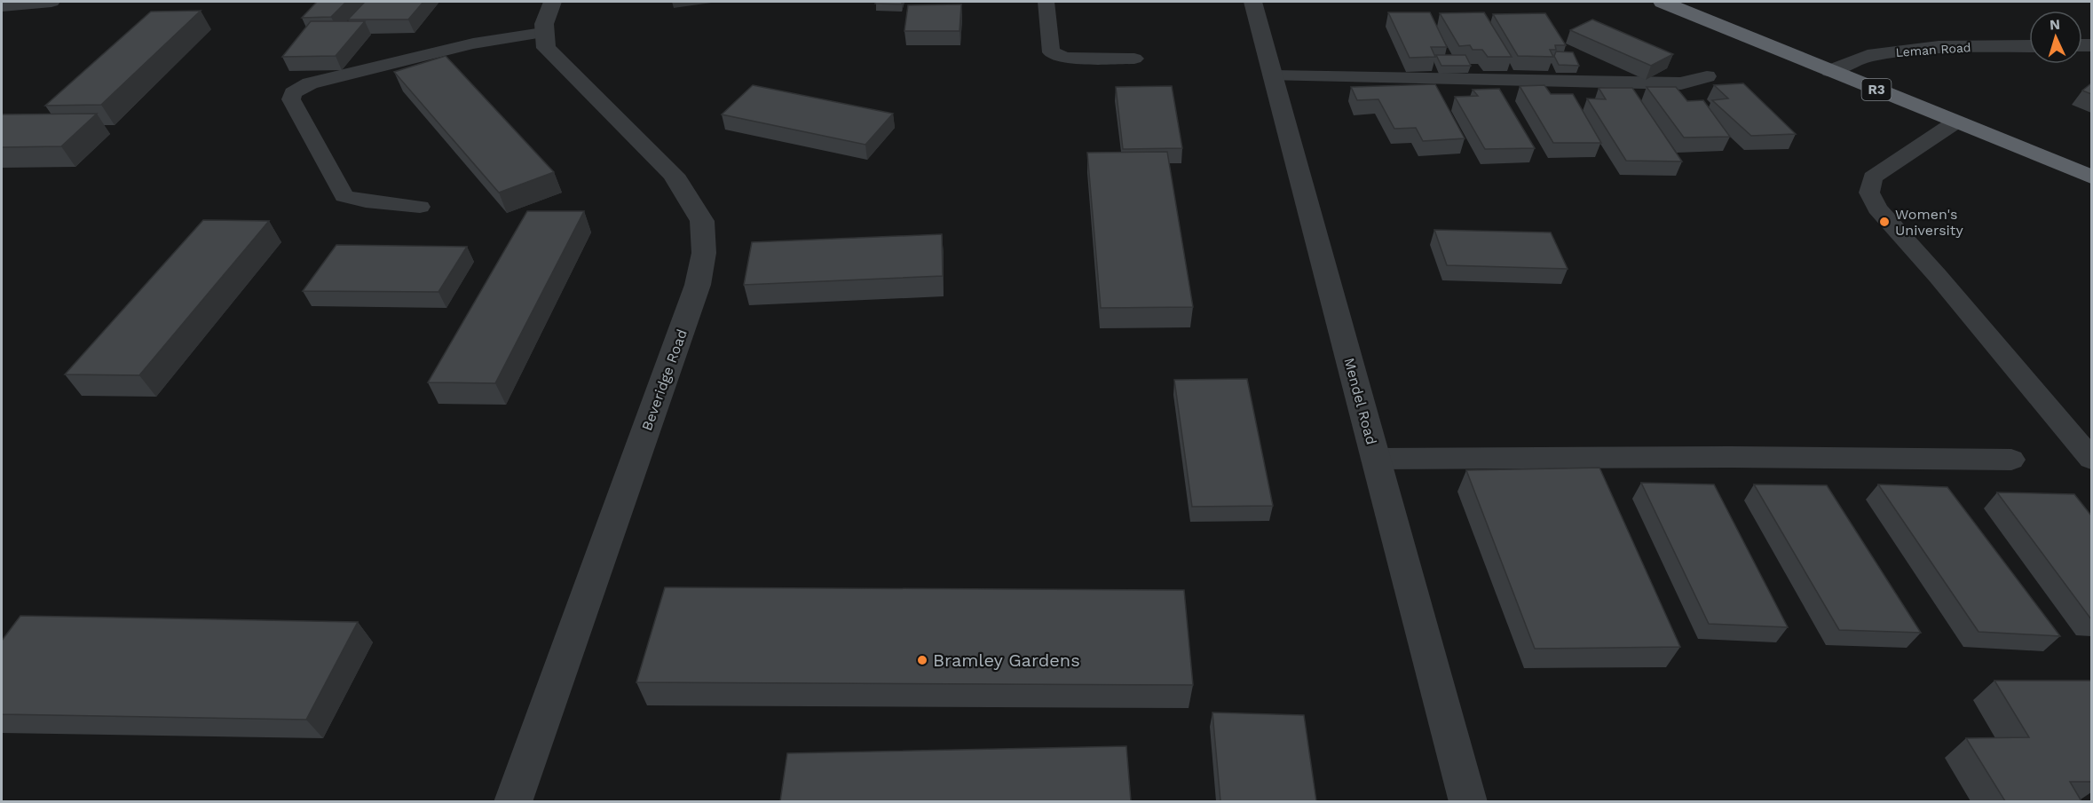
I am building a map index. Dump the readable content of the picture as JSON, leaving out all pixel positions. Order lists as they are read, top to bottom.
{
  "streets": {
    "highway": ["R3"],
    "street": ["Leman Road", "Beveridge Road", "Mendel Road"]
  },
  "crossings": [
    ["Leman Road", "R3"]
  ],
  "places": ["Women's University", "Bramley Gardens"],
  "north": "top"
}
